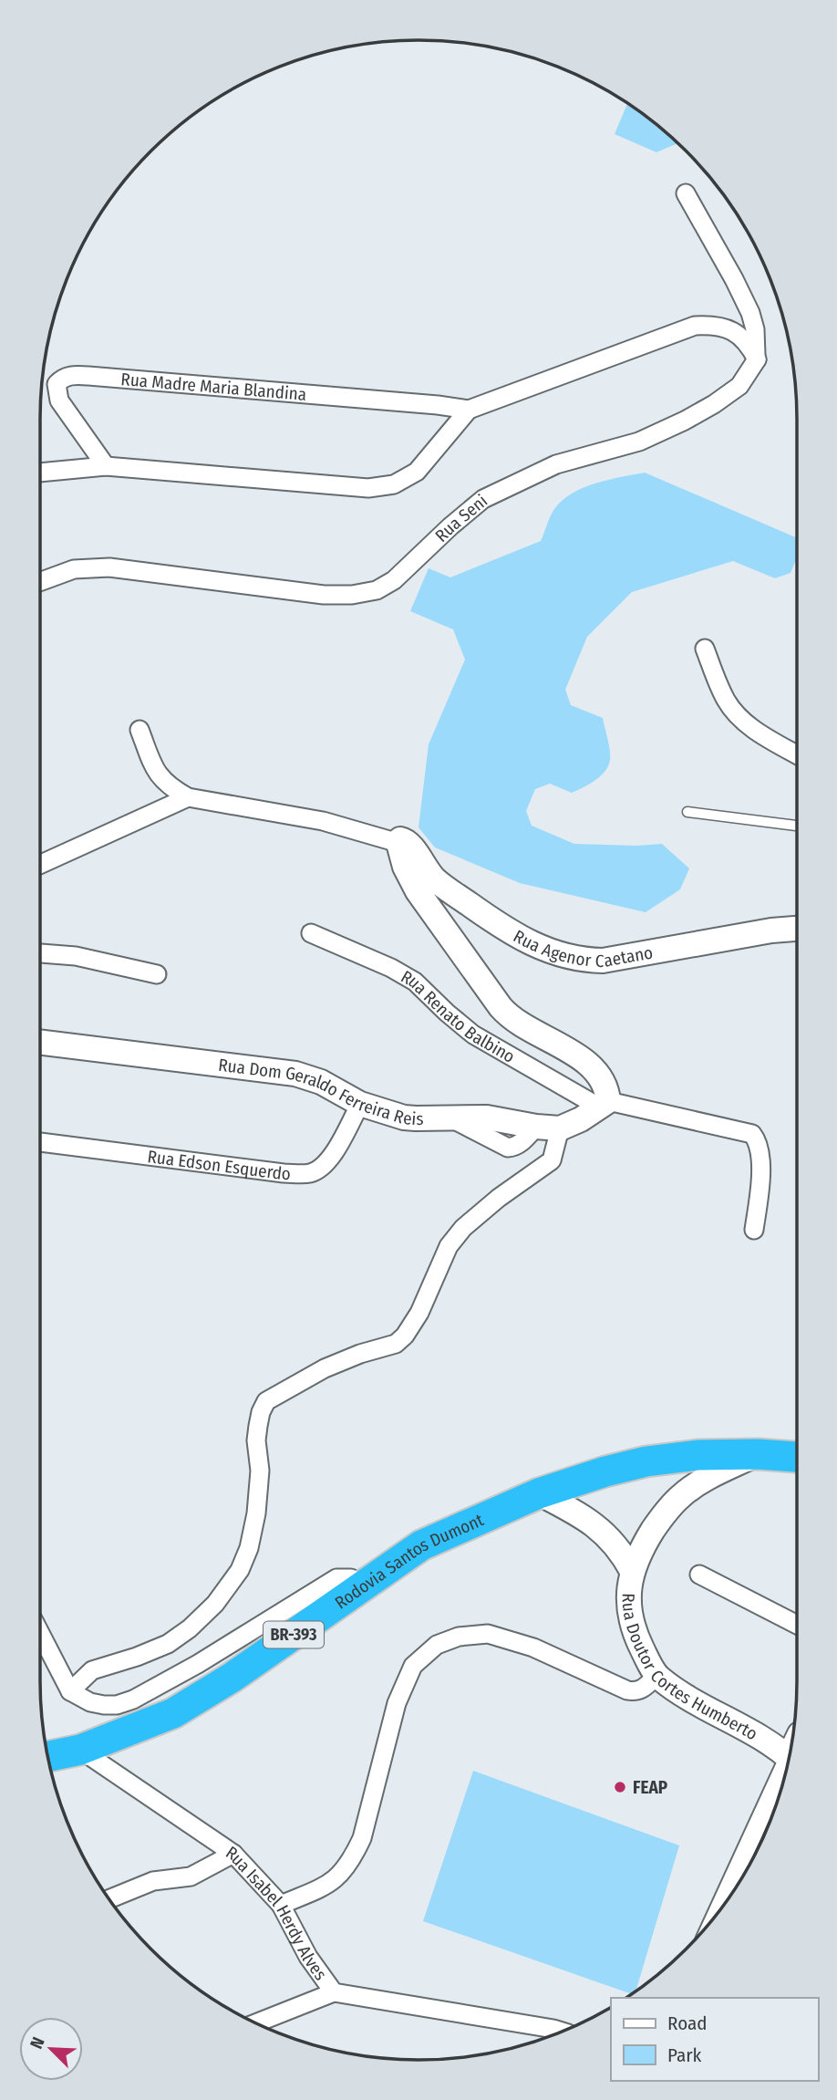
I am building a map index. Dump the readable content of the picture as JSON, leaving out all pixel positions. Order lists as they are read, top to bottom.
{
  "streets": {
    "highway": ["Rodovia Santos Dumont", "BR-393"],
    "street": [
      "Rua Madre Maria Blandina",
      "Rua Seni",
      "Rua Agenor Caetano",
      "Rua Renato Balbino",
      "Rua Dom Geraldo Ferreira Reis",
      "Rua Edson Esquerdo",
      "Rua Doutor Cortes Humberto",
      "Rua Isabel Herdy Alves"
    ]
  },
  "crossings": [
    ["Rua Madre Maria Blandina", "Rua Seni"],
    ["Rua Dom Geraldo Ferreira Reis", "Rua Edson Esquerdo"],
    ["Rodovia Santos Dumont", "Rua Doutor Cortes Humberto"],
    ["Rodovia Santos Dumont", "Rua Isabel Herdy Alves"]
  ],
  "places": ["FEAP"],
  "legend": ["Road", "Park"],
  "north": "top left"
}
